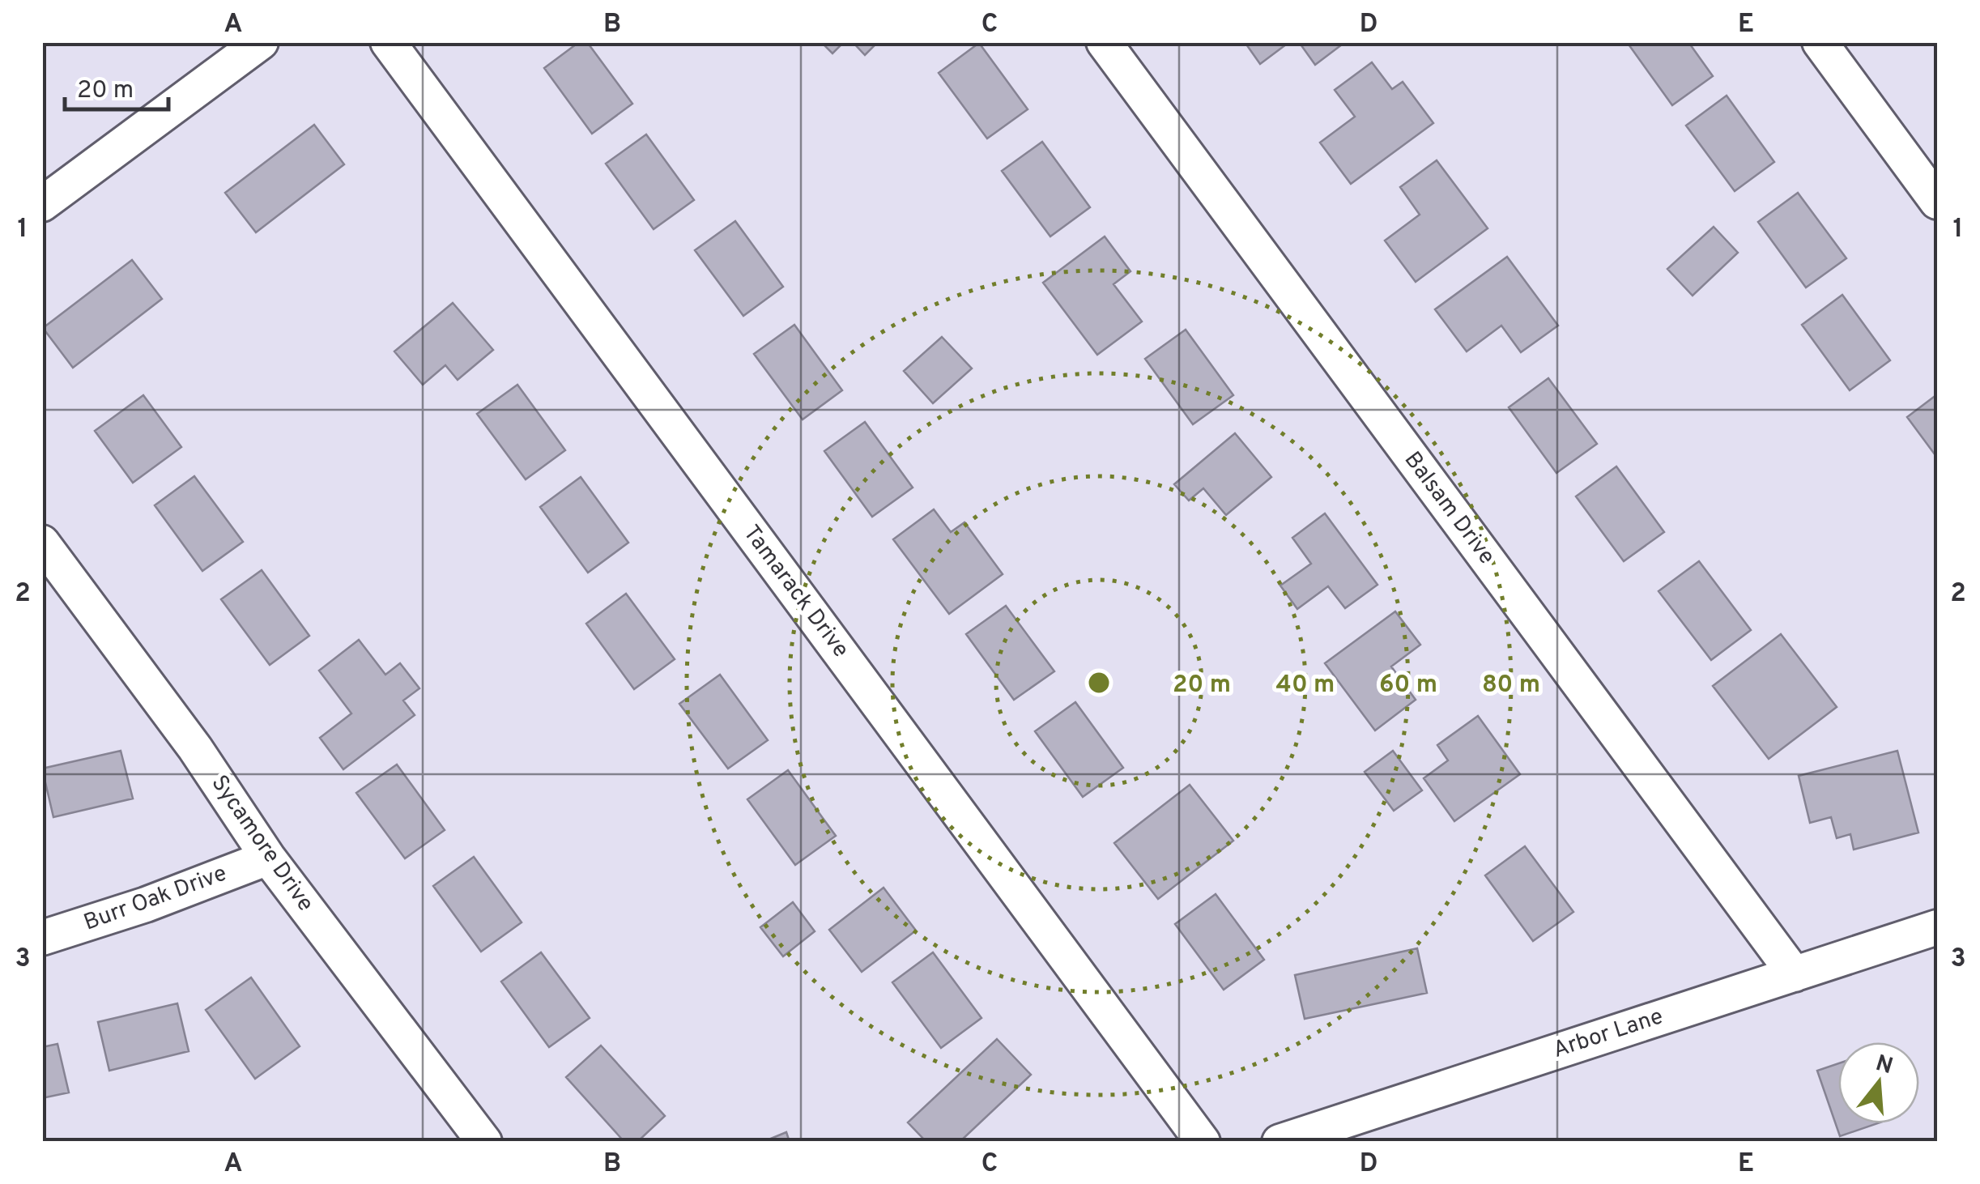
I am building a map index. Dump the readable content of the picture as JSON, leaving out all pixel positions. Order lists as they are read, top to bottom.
{
  "streets": {
    "street": [
      "Balsam Drive",
      "Tamarack Drive",
      "Sycamore Drive",
      "Burr Oak Drive",
      "Arbor Lane"
    ]
  },
  "crossings": [
    ["Balsam Drive", "Arbor Lane"],
    ["Sycamore Drive", "Burr Oak Drive"]
  ],
  "scale_bar": "20 m",
  "north": "top",
  "grid": {
    "columns": [
      "A",
      "B",
      "C",
      "D",
      "E"
    ],
    "rows": ["1", "2", "3"]
  },
  "rings": [
    "20 m",
    "40 m",
    "60 m",
    "80 m"
  ]
}
